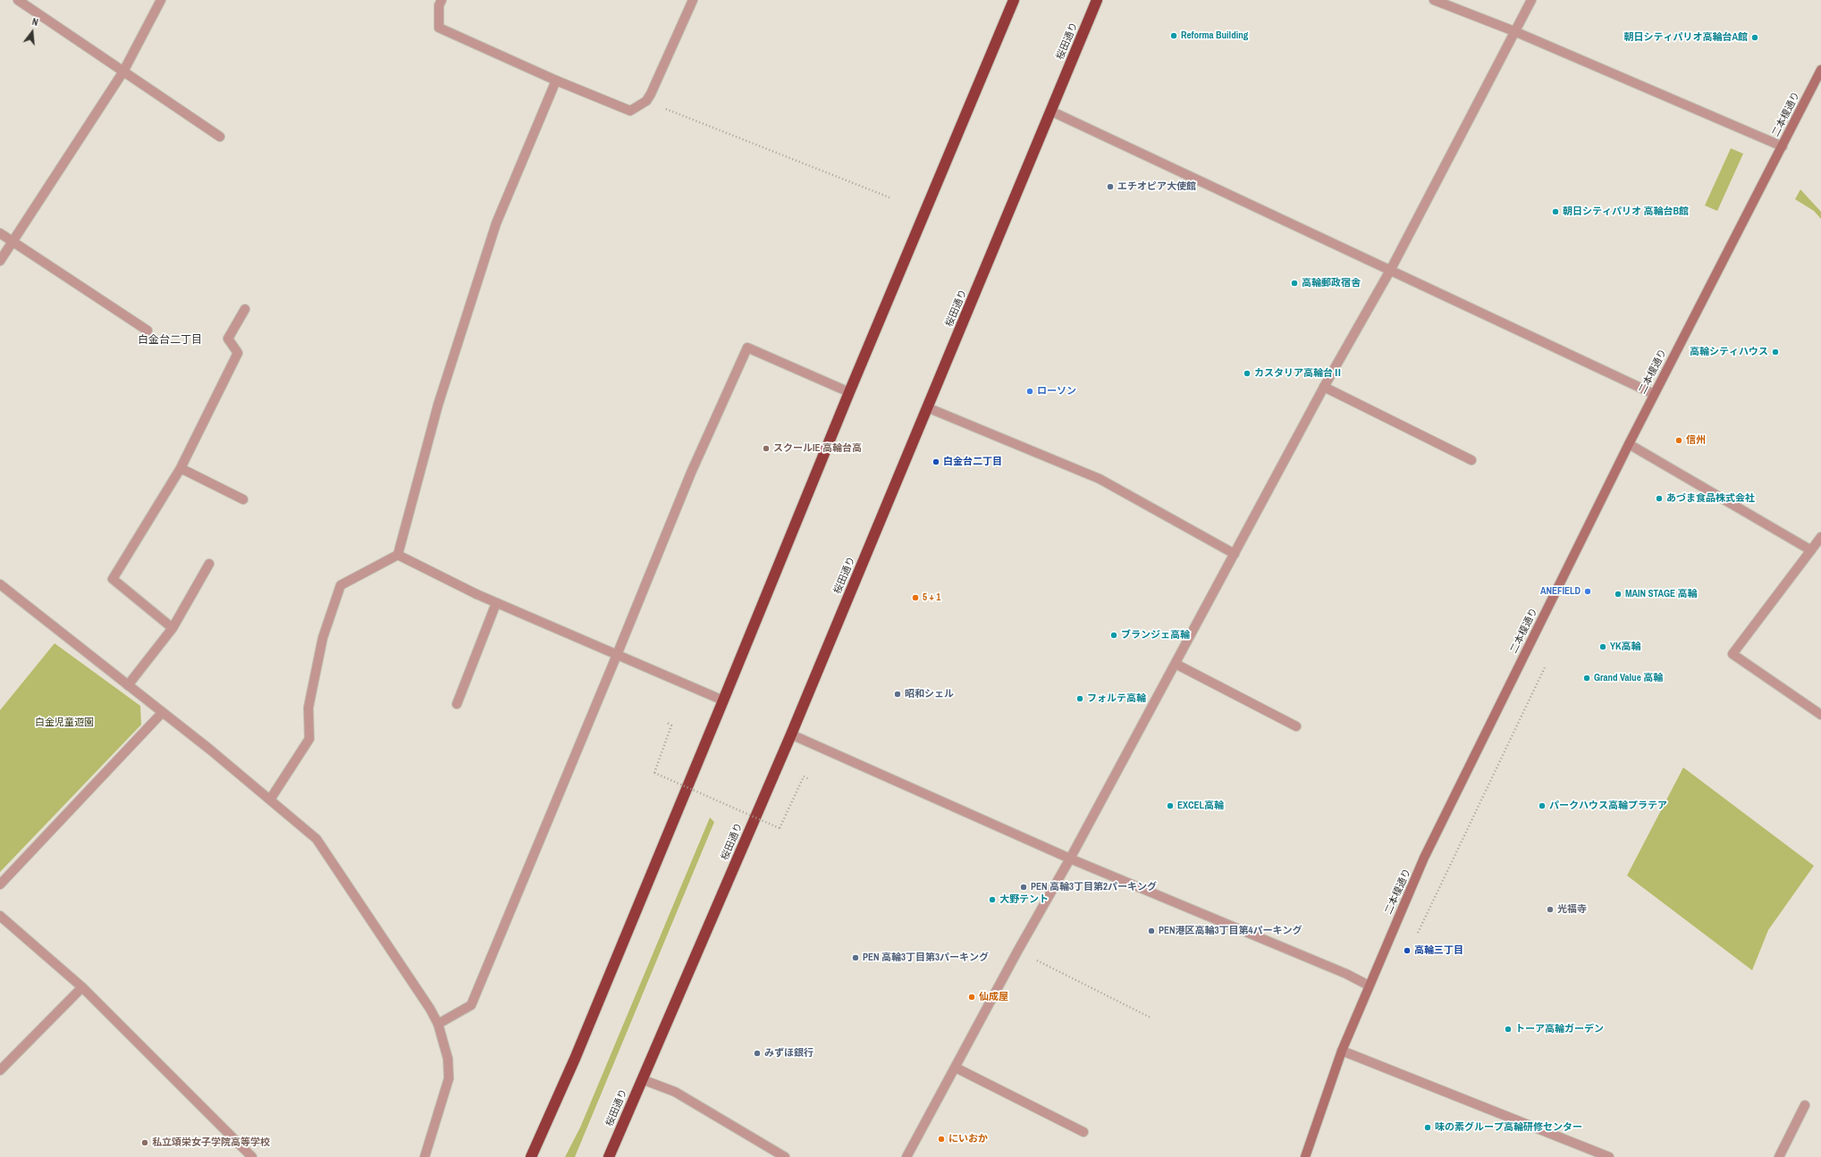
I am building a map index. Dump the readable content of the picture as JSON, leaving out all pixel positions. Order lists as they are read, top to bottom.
{
  "streets": {
    "highway": ["桜田通り"],
    "street": ["二本榎通り"]
  },
  "districts": ["白金台二丁目"],
  "parks": ["白金児童遊園"],
  "places": [
    "Reforma Building",
    "朝日シティパリオ高輪台A館",
    "エチオピア大使館",
    "朝日シティパリオ 高輪台B館",
    "高輪郵政宿舎",
    "高輪シティハウス",
    "カスタリア高輪台Ⅱ",
    "ローソン",
    "信州",
    "スクールIE 高輪台高",
    "白金台二丁目",
    "あづま食品株式会社",
    "ANEFIELD",
    "MAIN STAGE 高輪",
    "5 + 1",
    "ブランジェ高輪",
    "YK高輪",
    "Grand Value 高輪",
    "昭和シェル",
    "フォルテ高輪",
    "EXCEL高輪",
    "パークハウス高輪プラテア",
    "PEN 高輪3丁目第2パーキング",
    "大野テント",
    "光福寺",
    "PEN港区高輪3丁目第4パーキング",
    "高輪三丁目",
    "PEN 高輪3丁目第3パーキング",
    "仙成屋",
    "トーア高輪ガーデン",
    "みずほ銀行",
    "味の素グループ高輪研修センター",
    "にいおか",
    "私立頌栄女子学院高等学校"
  ],
  "north": "top"
}
